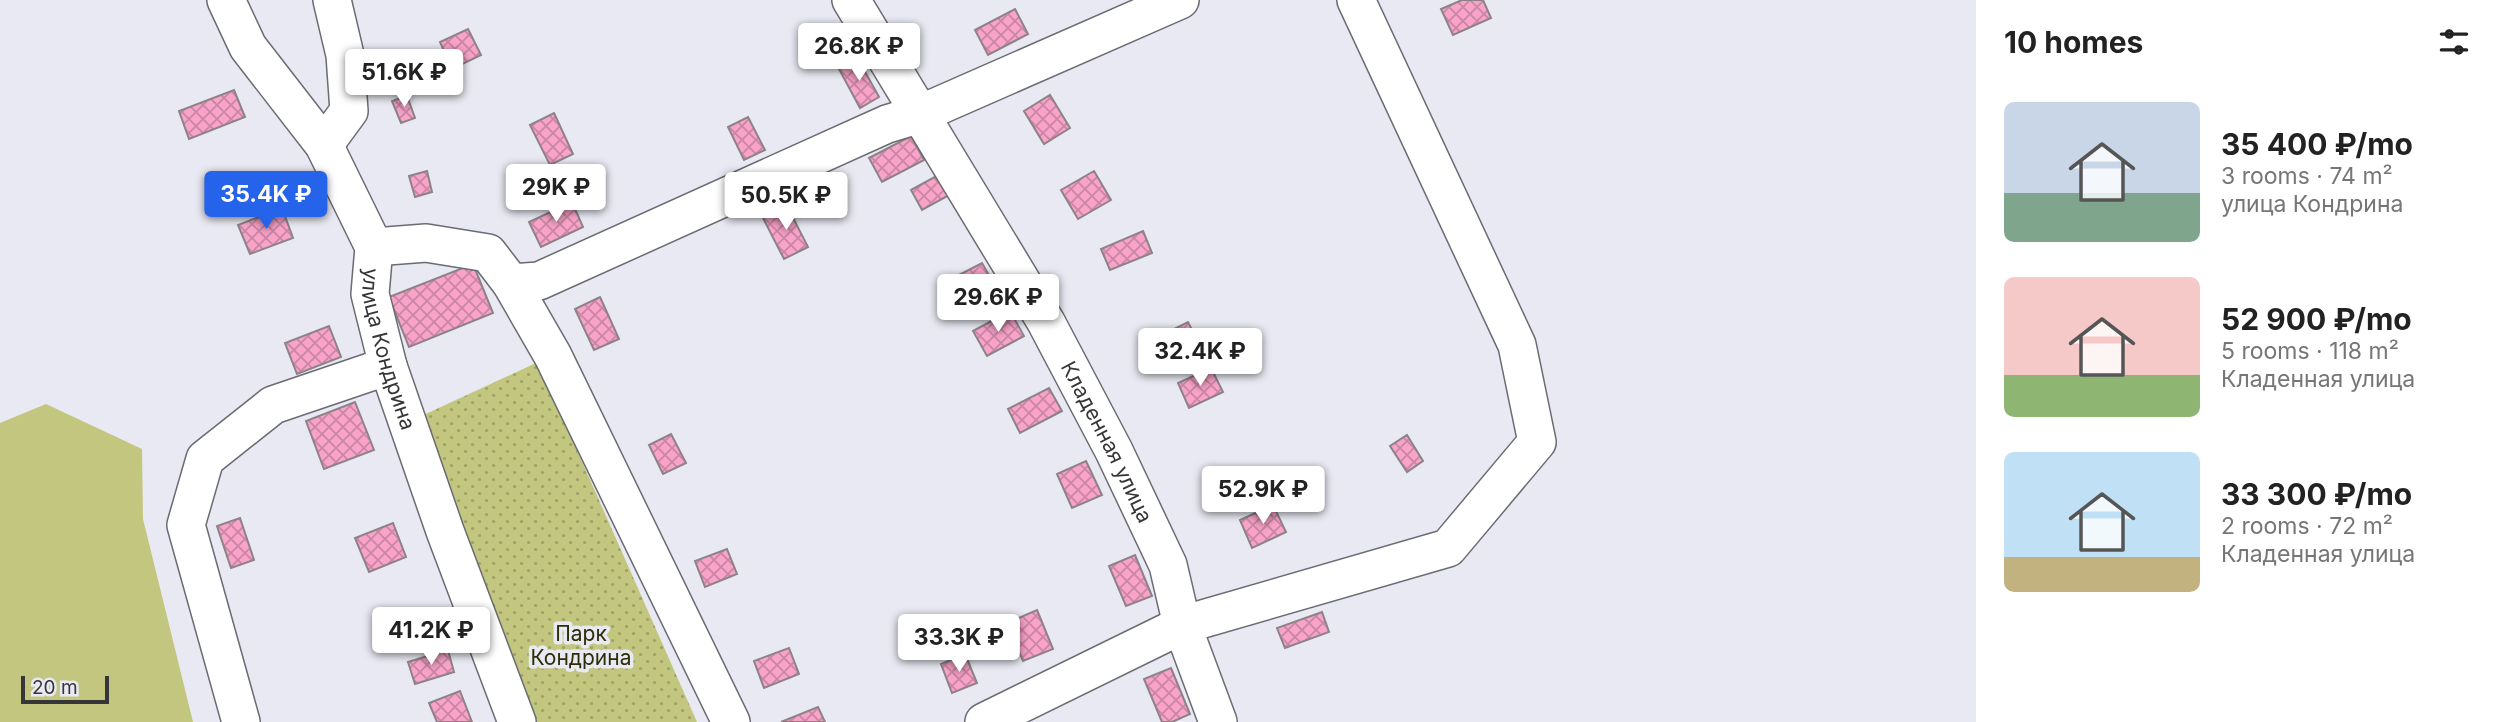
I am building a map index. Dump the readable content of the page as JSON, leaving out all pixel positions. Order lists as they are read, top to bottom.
{
  "streets": {
    "street": ["улица Кондрина", "Кладенная улица"]
  },
  "parks": ["Парк Кондрина"],
  "scale_bar": "20 m",
  "page": {
    "heading": "10 homes",
    "price": [
      "26.8K ₽",
      "51.6K ₽",
      "29K ₽",
      "35.4K ₽",
      "50.5K ₽",
      "29.6K ₽",
      "32.4K ₽",
      "52.9K ₽",
      "41.2K ₽",
      "33.3K ₽"
    ],
    "list": [
      {
        "name": "35 400 ₽/mo",
        "note": "3 rooms · 74 m² · улица Кондрина"
      },
      {
        "name": "52 900 ₽/mo",
        "note": "5 rooms · 118 m² · Кладенная улица"
      },
      {
        "name": "33 300 ₽/mo",
        "note": "2 rooms · 72 m² · Кладенная улица"
      }
    ],
    "scale": "20 m"
  }
}
